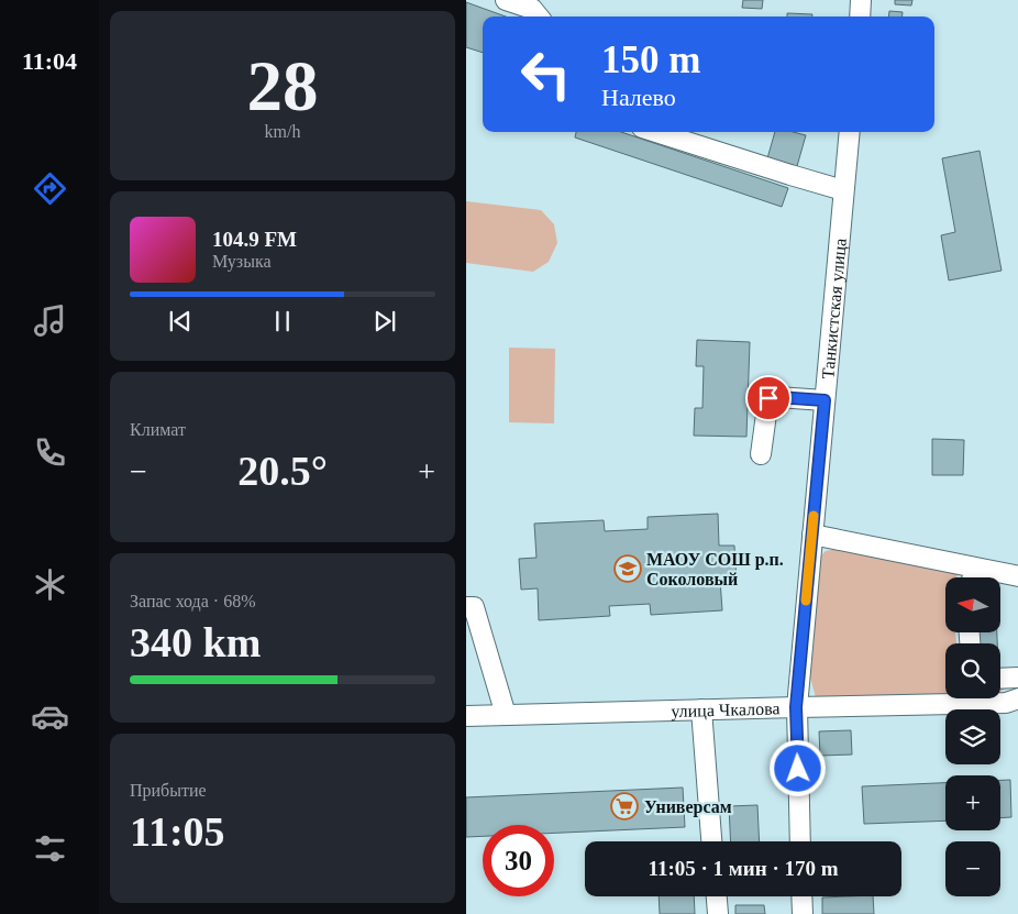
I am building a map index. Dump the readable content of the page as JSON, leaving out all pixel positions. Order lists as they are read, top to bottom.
{
  "streets": {
    "street": ["Танкистская улица", "улица Чкалова"]
  },
  "crossings": [
    ["Танкистская улица", "улица Чкалова"]
  ],
  "places": {
    "school or university": ["МАОУ СОШ р.п. Соколовый"],
    "supermarket": ["Универсам"]
  },
  "north": "left",
  "page": {
    "tabs": "11:04",
    "tile": [
      ["28", "km/h"],
      "Климат",
      ["Запас хода · 68%", "340 km"],
      ["Прибытие", "11:05"]
    ],
    "turn": ["150 m", "Налево"],
    "song": ["104.9 FM", "Музыка"],
    "heat": ["−", "20.5°", "+"],
    "map_buttons": ["+", "−"],
    "limit": "30",
    "trip": "11:05 · 1 мин · 170 m"
  }
}
